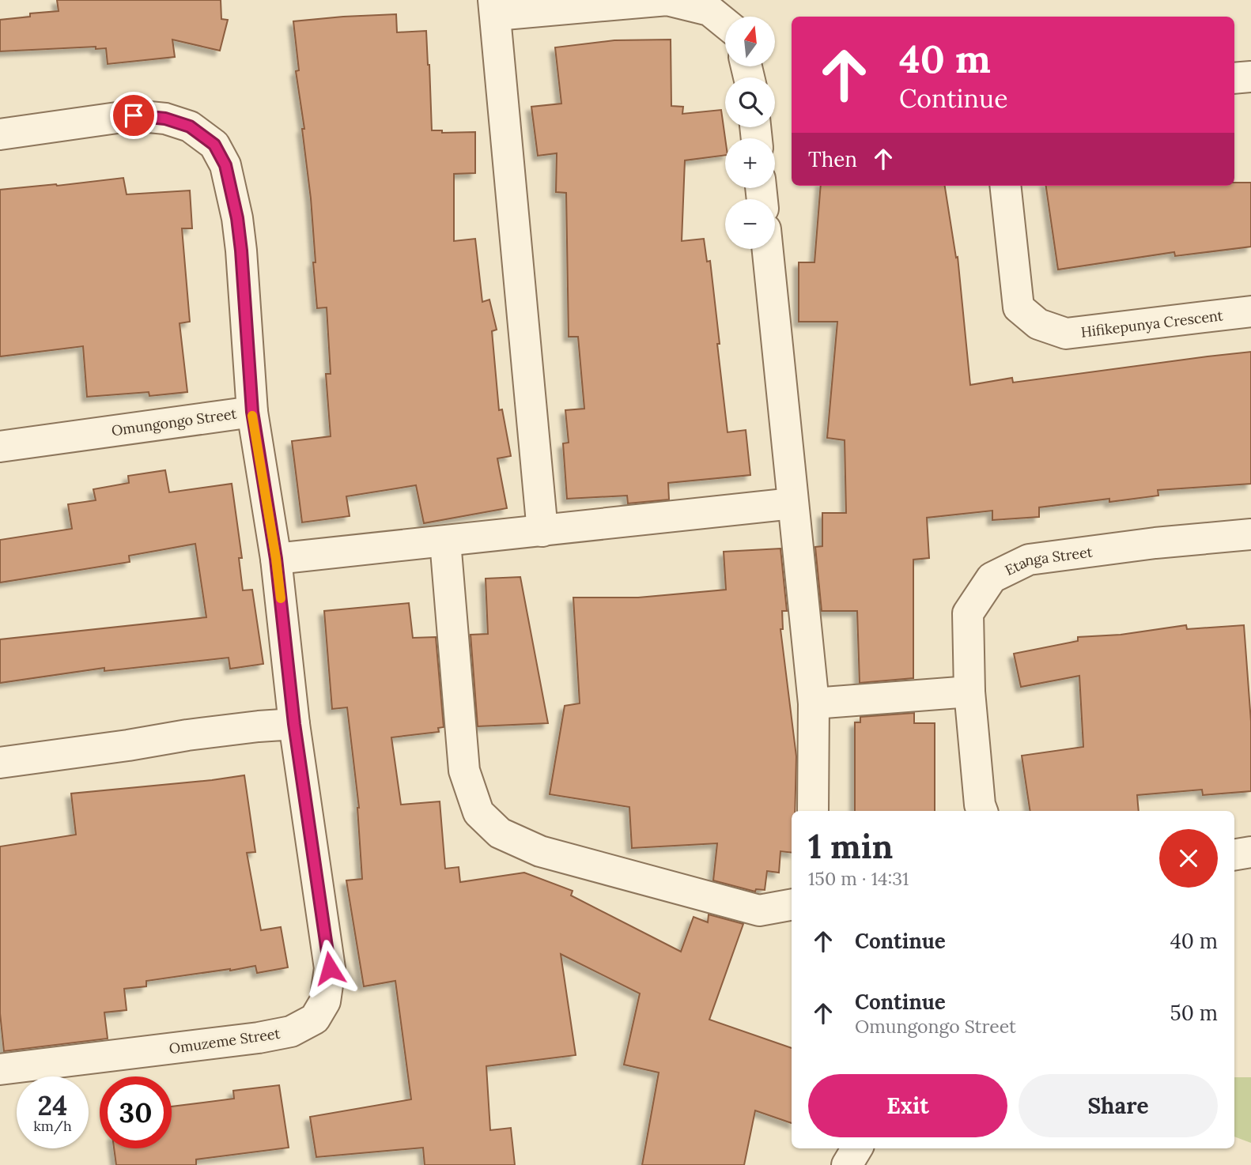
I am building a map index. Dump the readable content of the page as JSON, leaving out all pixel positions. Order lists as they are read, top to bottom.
{
  "streets": {
    "street": [
      "Hifikepunya Crescent",
      "Omungongo Street",
      "Etanga Street",
      "Omuzeme Street"
    ]
  },
  "crossings": [
    ["Omungongo Street", "Omuzeme Street"]
  ],
  "north": "top",
  "page": {
    "map_buttons": ["+", "−"],
    "turn": ["40 m", "Continue"],
    "then": "Then",
    "heading": ["1 min", "150 m · 14:31"],
    "list": [
      {
        "name": "Continue",
        "value": "40 m"
      },
      {
        "name": "Continue",
        "note": "Omungongo Street",
        "value": "50 m"
      }
    ],
    "buttons": ["Exit", "Share"],
    "speed": "24 km/h",
    "limit": "30"
  }
}
